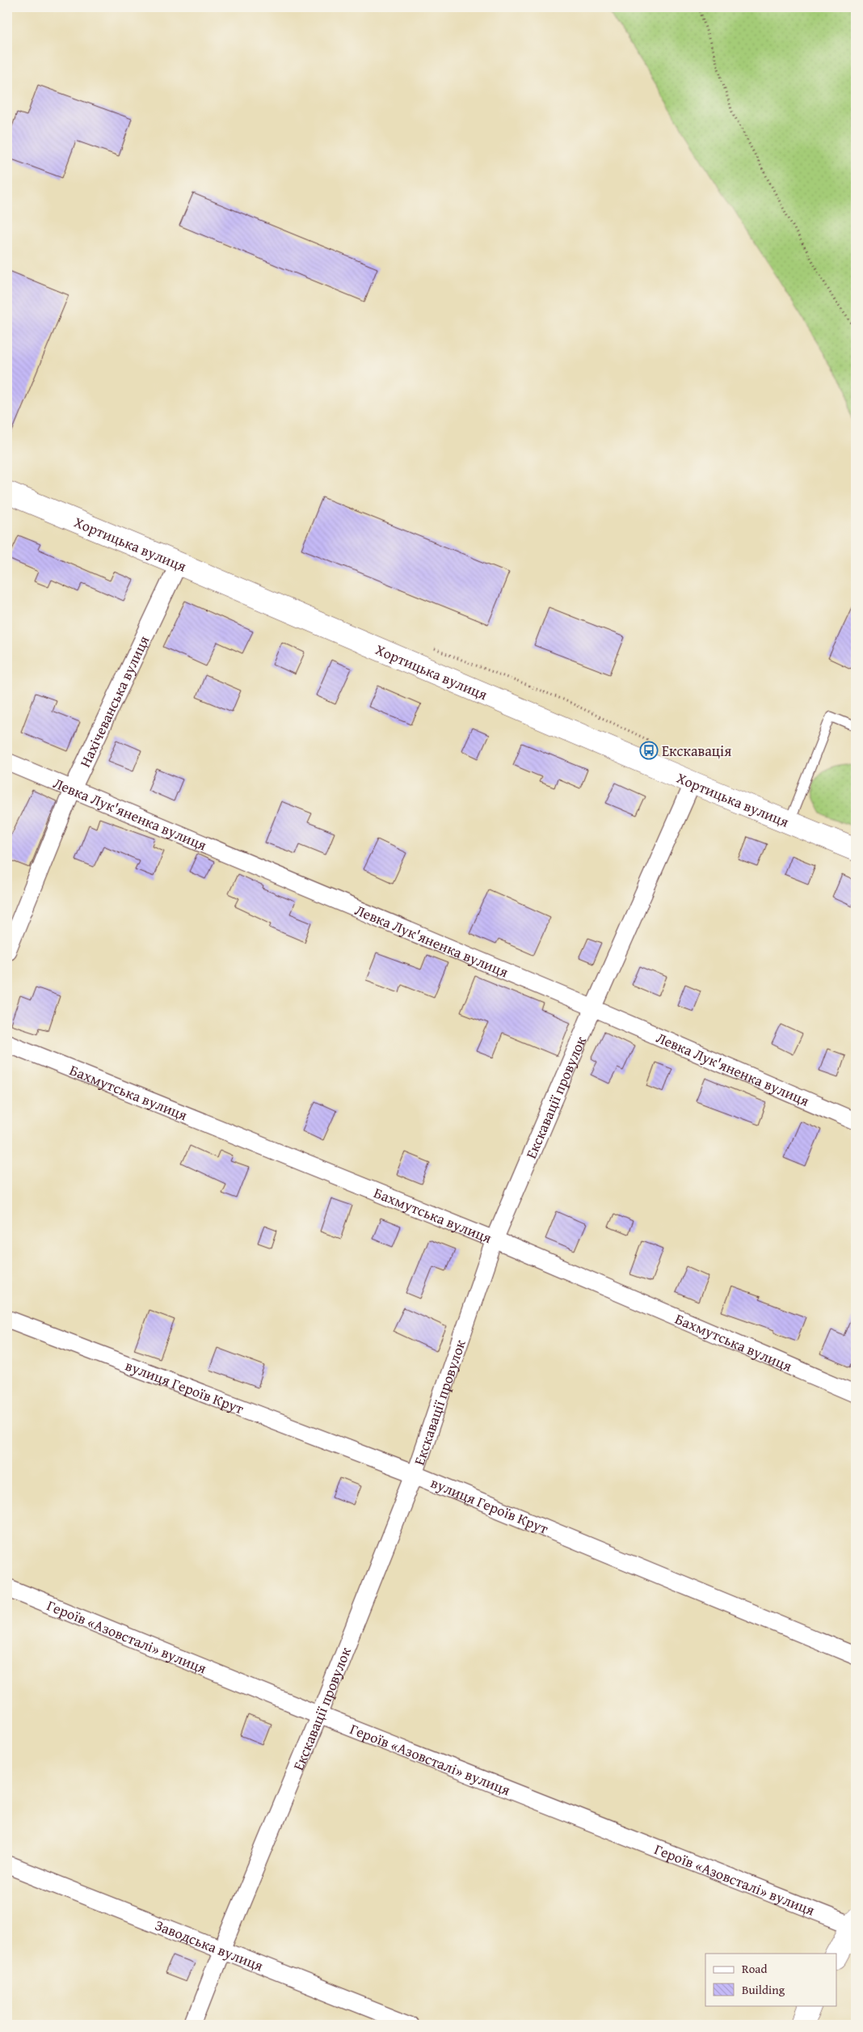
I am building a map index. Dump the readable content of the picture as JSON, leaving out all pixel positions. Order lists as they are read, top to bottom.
{
  "streets": {
    "street": [
      "Хортицька вулиця",
      "Нахічеванська вулиця",
      "Левка Лук'яненка вулиця",
      "Бахмутська вулиця",
      "Екскавації провулок",
      "вулиця Героїв Крут",
      "Героїв «Азовсталі» вулиця",
      "Заводська вулиця"
    ]
  },
  "crossings": [
    ["Хортицька вулиця", "Нахічеванська вулиця"],
    ["Хортицька вулиця", "Екскавації провулок"],
    ["Нахічеванська вулиця", "Левка Лук'яненка вулиця"],
    ["Левка Лук'яненка вулиця", "Екскавації провулок"],
    ["Бахмутська вулиця", "Екскавації провулок"],
    ["Екскавації провулок", "вулиця Героїв Крут"],
    ["Екскавації провулок", "Героїв «Азовсталі» вулиця"],
    ["Екскавації провулок", "Заводська вулиця"]
  ],
  "places": {
    "bus stop": ["Екскавація"]
  },
  "legend": ["Road", "Building"]
}
